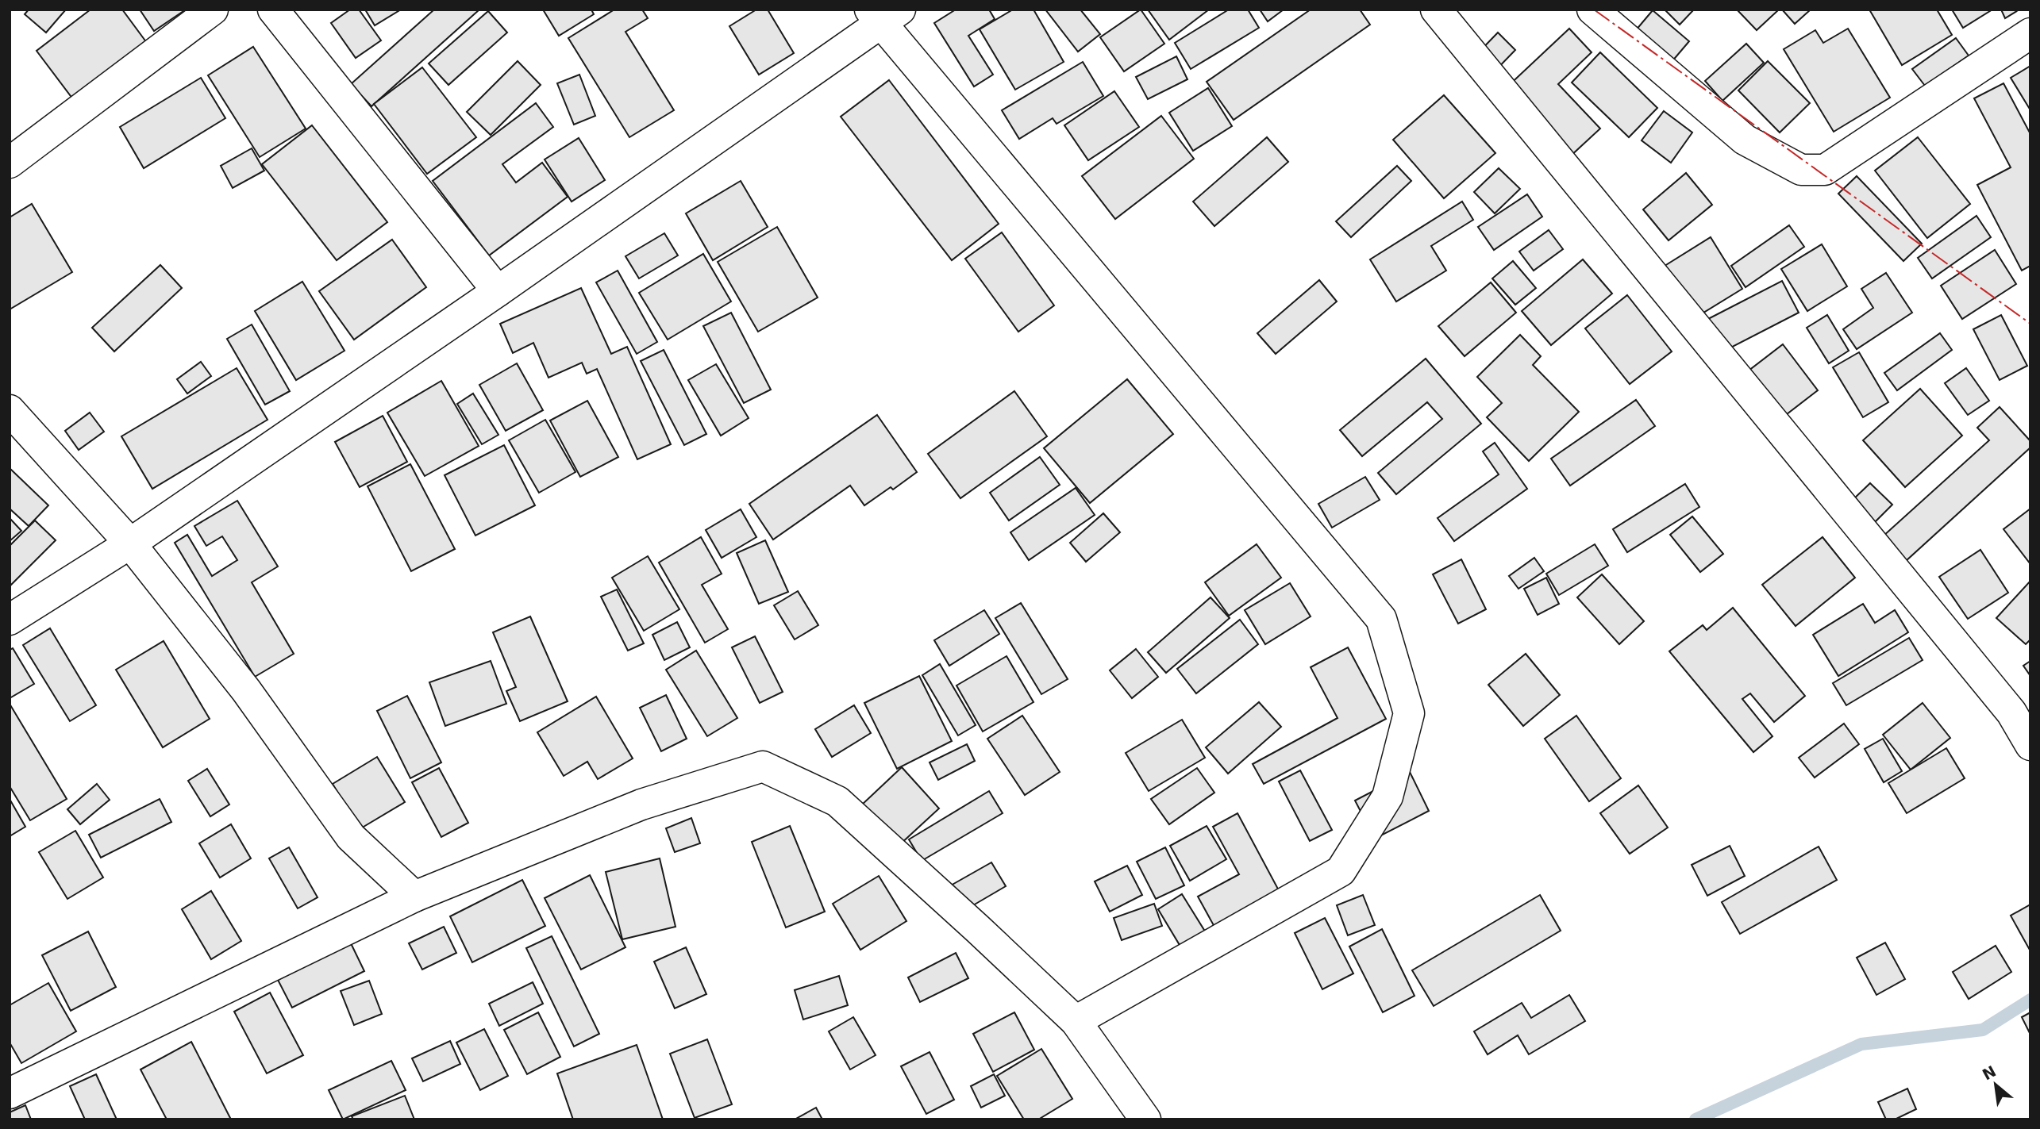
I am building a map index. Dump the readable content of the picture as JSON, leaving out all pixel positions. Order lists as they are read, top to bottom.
{
  "north": "top left"
}
